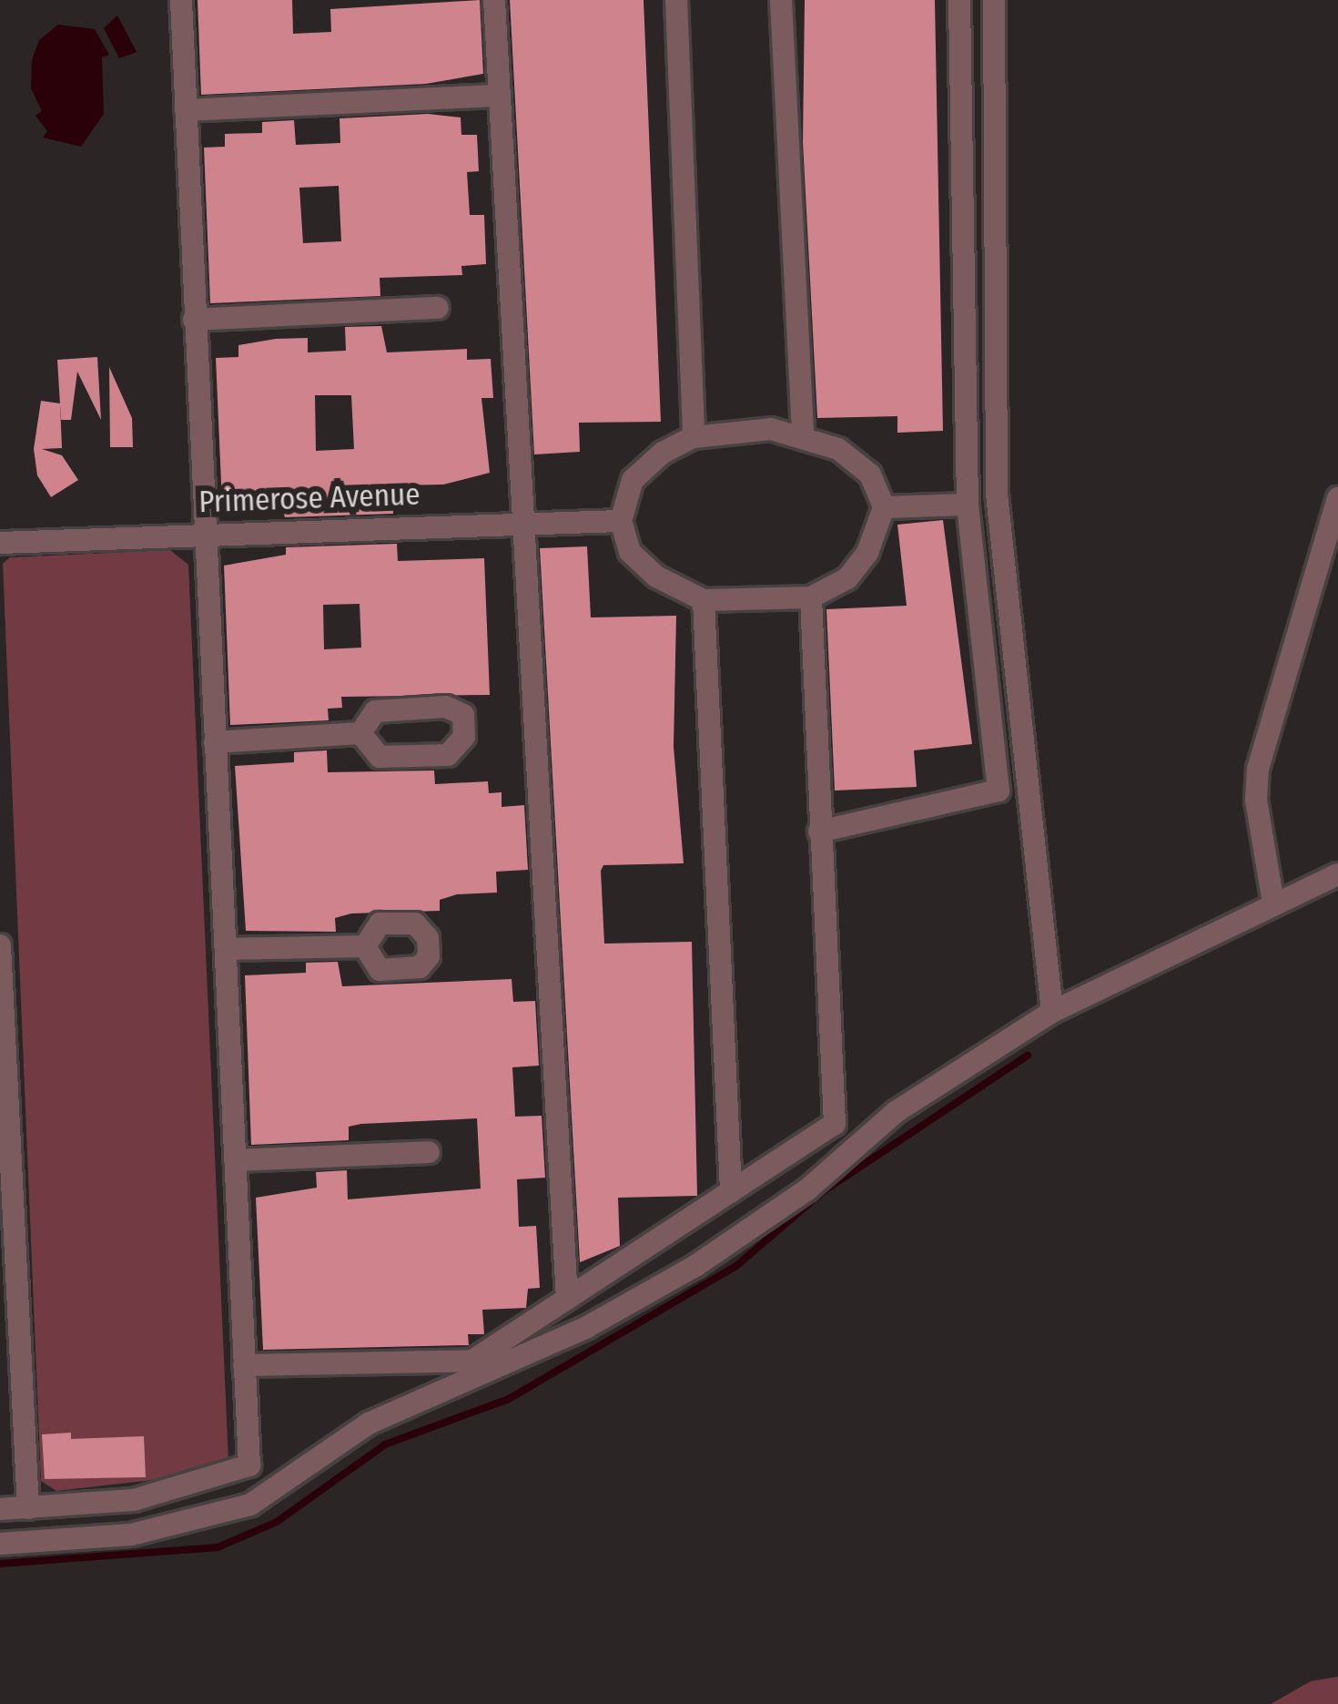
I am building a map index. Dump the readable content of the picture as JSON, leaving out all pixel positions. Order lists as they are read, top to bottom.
{
  "streets": {
    "street": ["Primerose Avenue"]
  }
}
